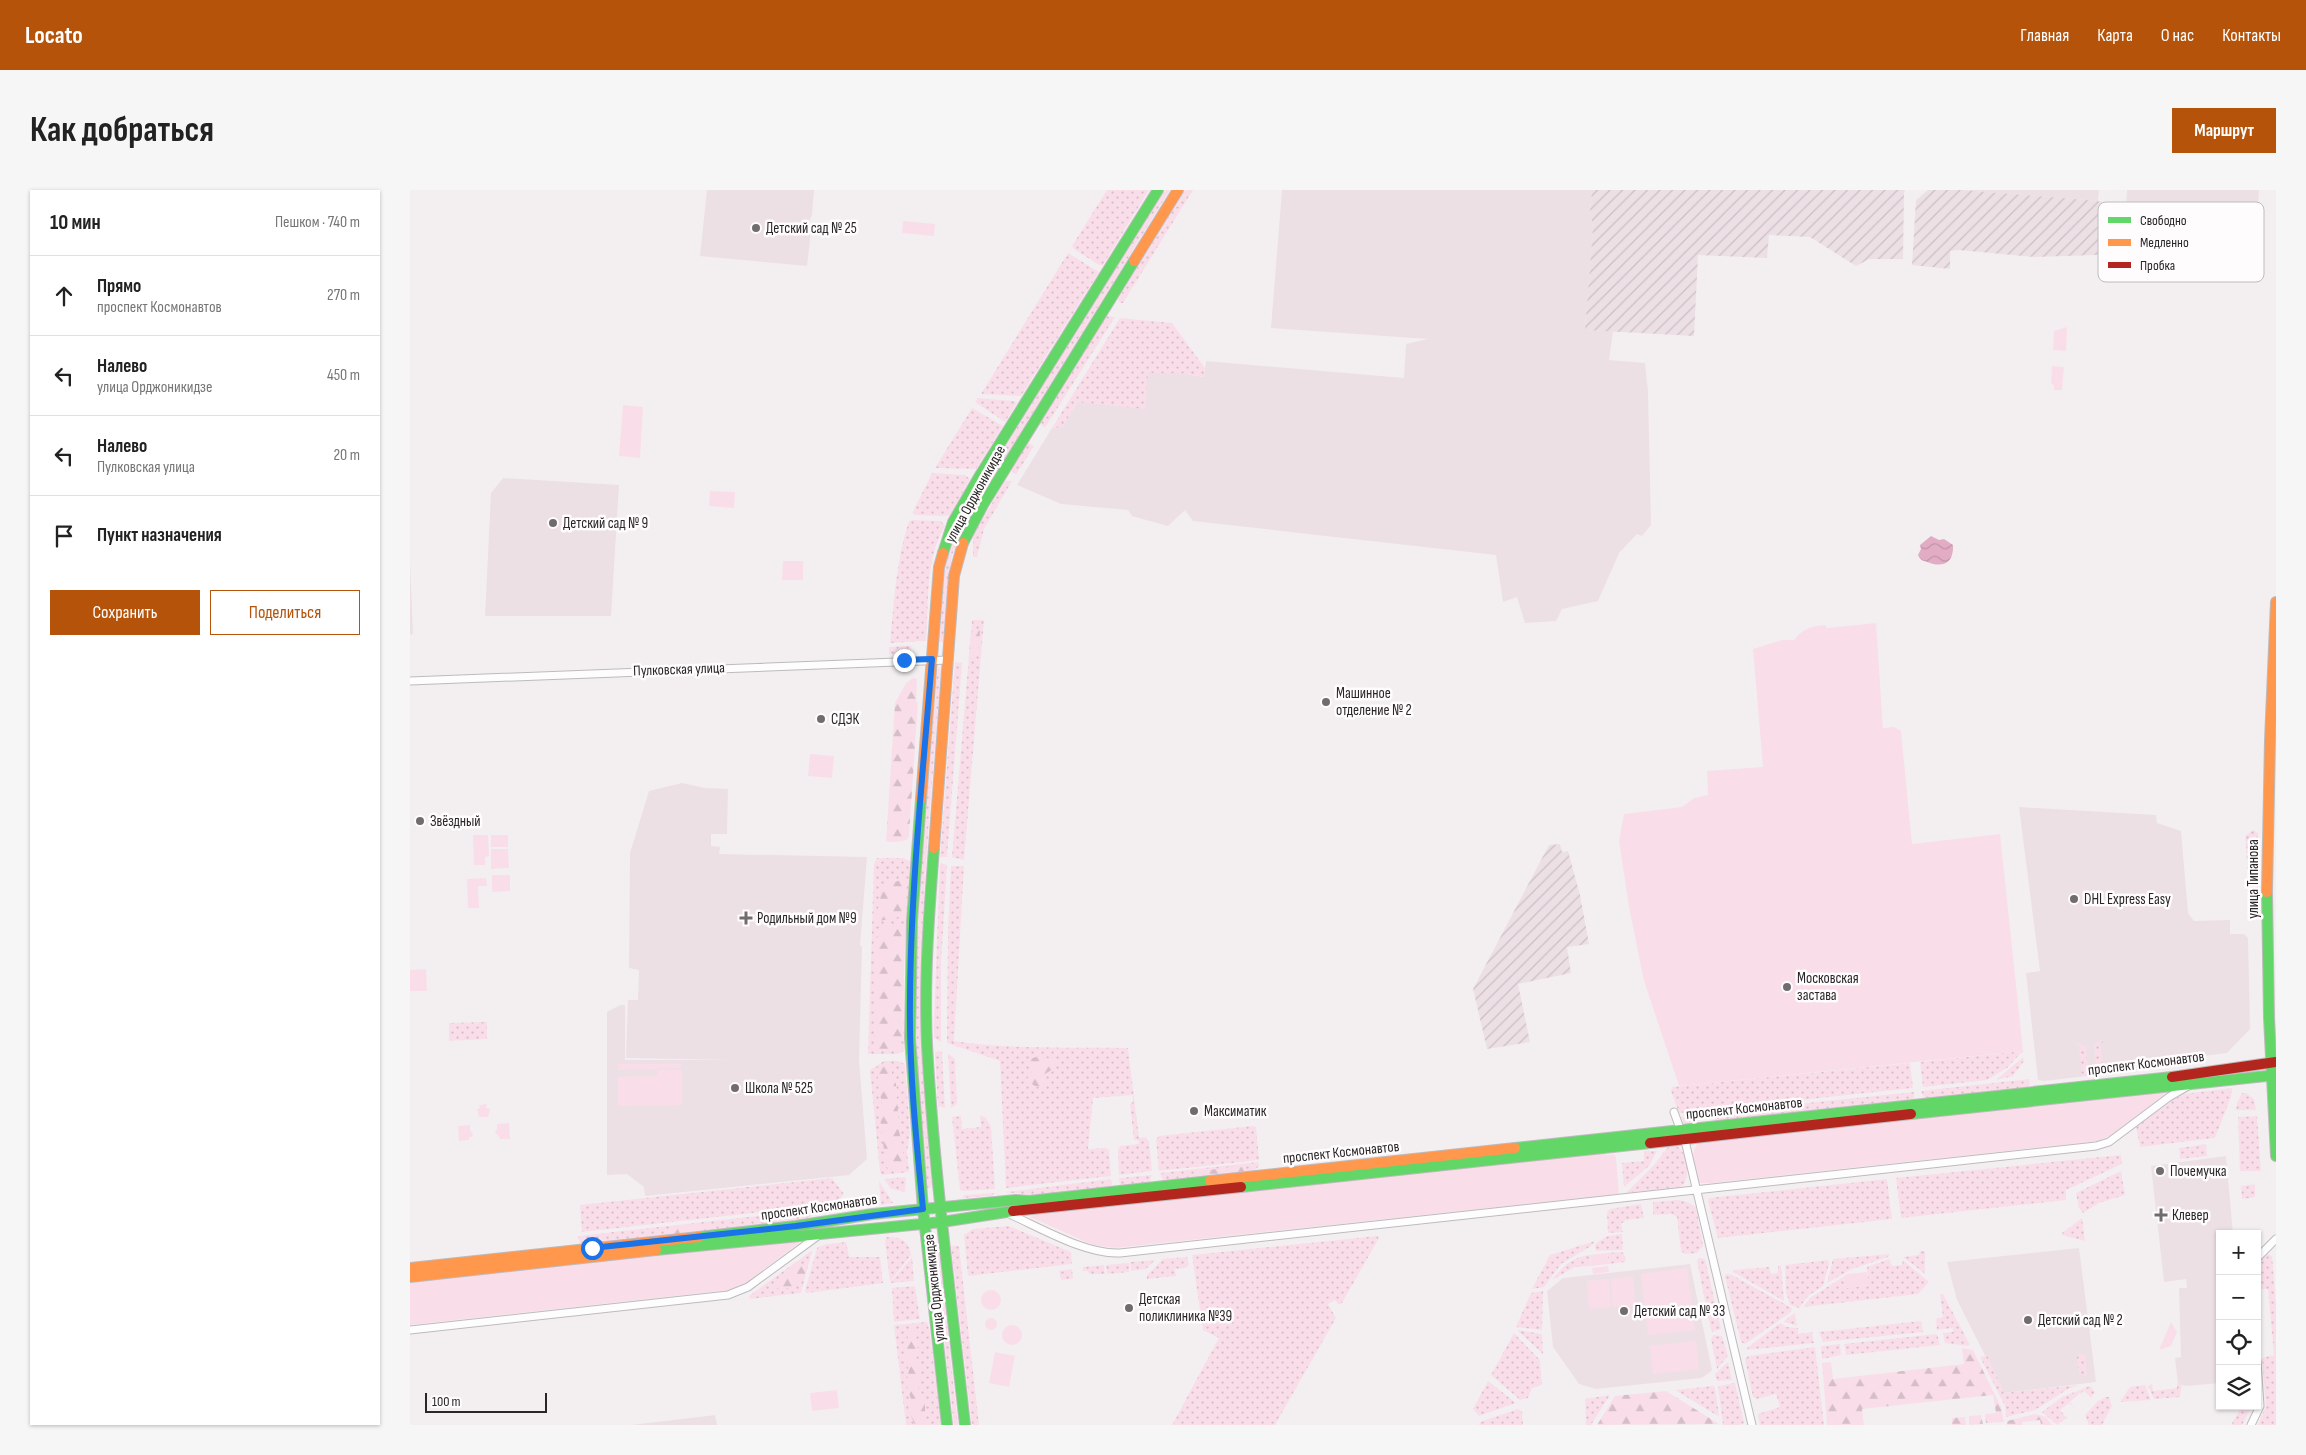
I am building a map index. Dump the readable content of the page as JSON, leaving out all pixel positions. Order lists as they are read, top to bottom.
{
  "streets": {
    "street": [
      "улица Орджоникидзе",
      "Пулковская улица",
      "улица Типанова",
      "проспект Космонавтов"
    ]
  },
  "crossings": [
    ["улица Орджоникидзе", "Пулковская улица"],
    ["улица Орджоникидзе", "проспект Космонавтов"],
    ["улица Типанова", "проспект Космонавтов"]
  ],
  "places": {
    "other": [
      "Детский сад № 25",
      "Детский сад № 9",
      "Машинное отделение № 2",
      "СДЭК",
      "Звёздный",
      "DHL Express Easy",
      "Московская застава",
      "Школа № 525",
      "Максиматик",
      "Почемучка",
      "Детская поликлиника №39",
      "Детский сад № 33",
      "Детский сад № 2"
    ],
    "health": ["Родильный дом №9", "Клевер"]
  },
  "legend": ["Свободно", "Медленно", "Пробка"],
  "scale_bar": "100 m",
  "page": {
    "header": "Locato",
    "nav": [
      "Главная",
      "Карта",
      "О нас",
      "Контакты"
    ],
    "buttons": [
      "Маршрут",
      ["Сохранить", "Поделиться"]
    ],
    "title": "Как добраться",
    "heading": ["10 мин", "Пешком · 740 m"],
    "list": [
      ["Прямо", "проспект Космонавтов", "270 m"],
      ["Налево", "улица Орджоникидзе", "450 m"],
      ["Налево", "Пулковская улица", "20 m"],
      "Пункт назначения"
    ],
    "map_buttons": ["+", "−"],
    "scale": "100 m"
  }
}
